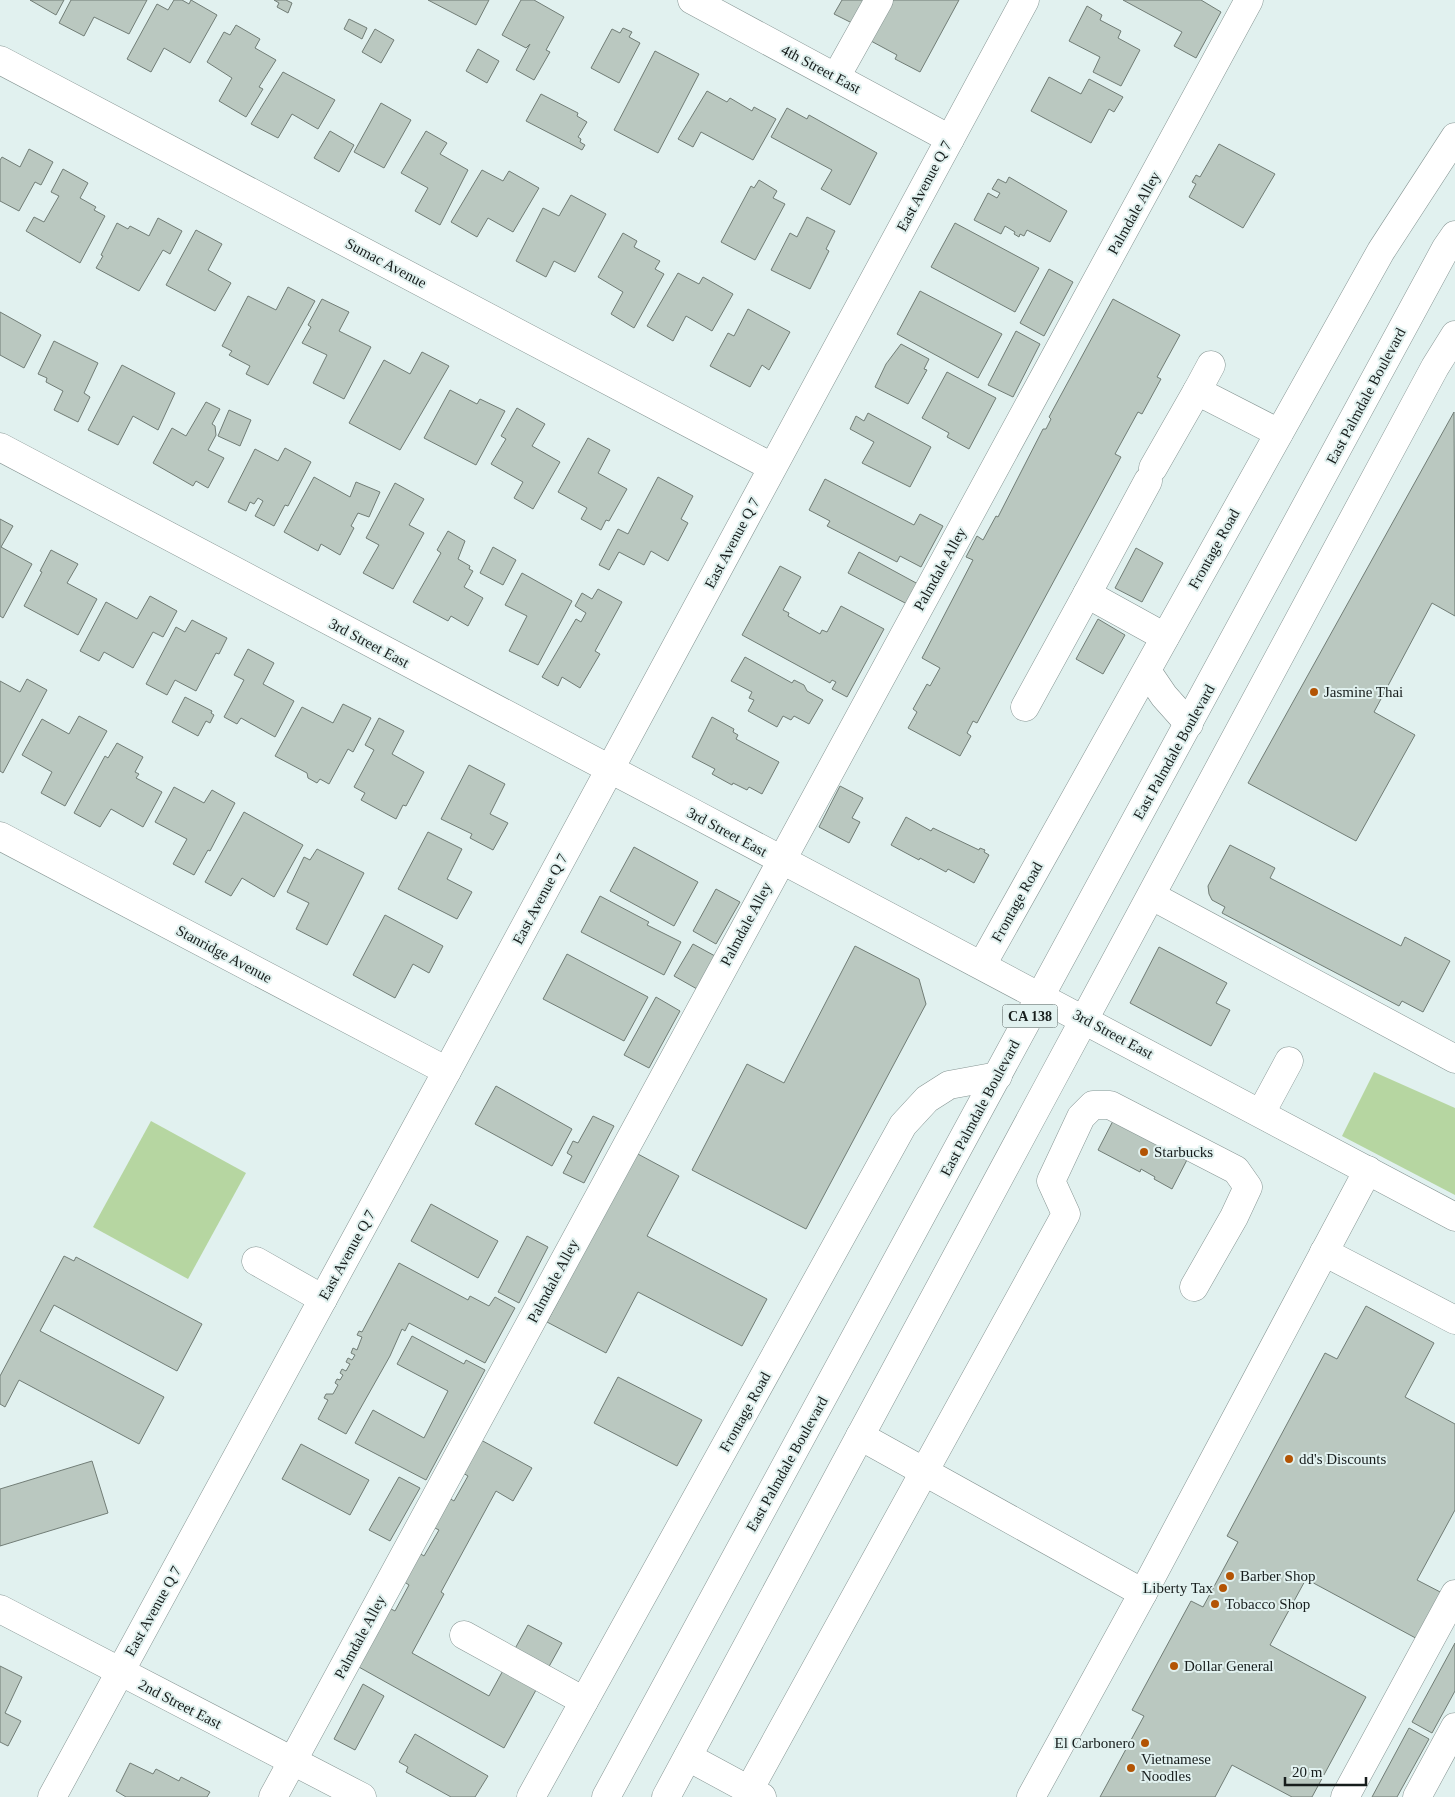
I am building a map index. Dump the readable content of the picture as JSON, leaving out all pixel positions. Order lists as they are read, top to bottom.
{
  "streets": {
    "main road": [
      "4th Street East",
      "East Avenue Q 7",
      "Palmdale Alley",
      "Sumac Avenue",
      "East Palmdale Boulevard",
      "Frontage Road",
      "3rd Street East",
      "Stanridge Avenue",
      "CA 138",
      "2nd Street East"
    ]
  },
  "crossings": [
    ["4th Street East", "East Avenue Q 7"],
    ["East Avenue Q 7", "Sumac Avenue"],
    ["East Avenue Q 7", "3rd Street East"],
    ["East Avenue Q 7", "Stanridge Avenue"],
    ["East Avenue Q 7", "2nd Street East"],
    ["Palmdale Alley", "3rd Street East"],
    ["Palmdale Alley", "2nd Street East"],
    ["East Palmdale Boulevard", "Frontage Road"],
    ["East Palmdale Boulevard", "3rd Street East"],
    ["Frontage Road", "3rd Street East"],
    ["3rd Street East", "CA 138"]
  ],
  "places": [
    "Jasmine Thai",
    "Starbucks",
    "dd's Discounts",
    "Barber Shop",
    "Liberty Tax",
    "Tobacco Shop",
    "Dollar General",
    "El Carbonero",
    "Vietnamese Noodles"
  ],
  "scale_bar": "20 m"
}
